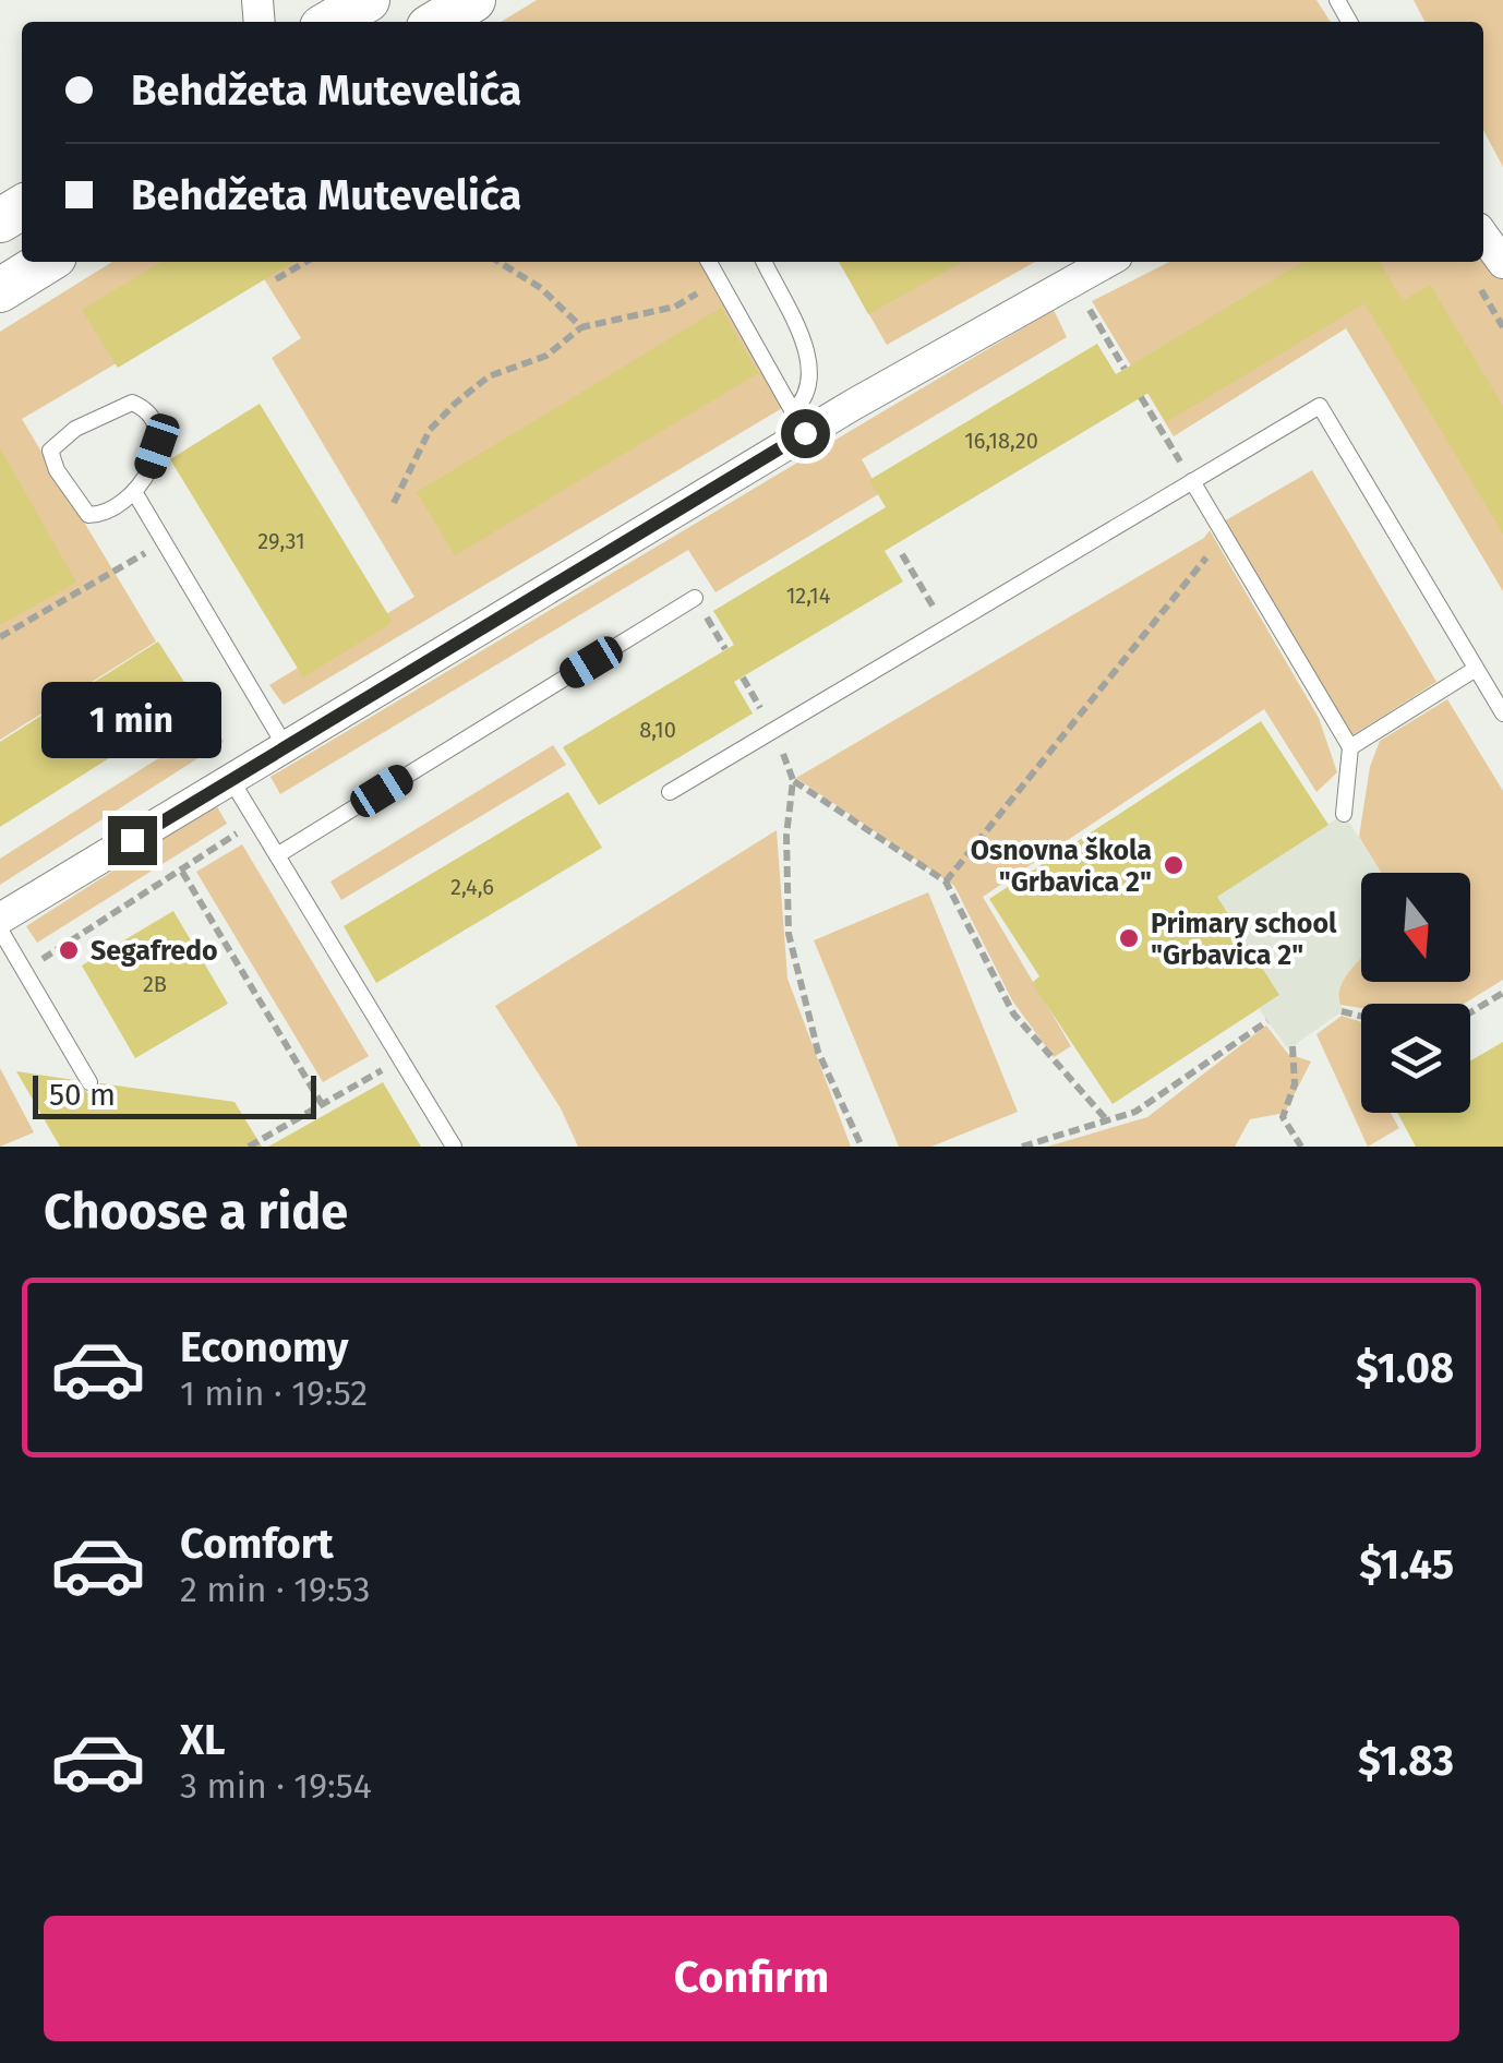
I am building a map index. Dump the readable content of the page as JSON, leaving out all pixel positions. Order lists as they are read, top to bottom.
{
  "places": ["Osnovna škola \"Grbavica 2\"", "Primary school \"Grbavica 2\"", "Segafredo"],
  "house_numbers": [
    "16,18,20",
    "29,31",
    "12,14",
    "8,10",
    "2,4,6",
    "2B"
  ],
  "scale_bar": "50 m",
  "north": "bottom",
  "page": {
    "banner": ["Behdžeta Mutevelića", "Behdžeta Mutevelića"],
    "bubble": "1 min",
    "scale": "50 m",
    "heading": "Choose a ride",
    "list": [
      {
        "name": "Economy",
        "note": "1 min · 19:52",
        "value": "$1.08"
      },
      {
        "name": "Comfort",
        "note": "2 min · 19:53",
        "value": "$1.45"
      },
      {
        "name": "XL",
        "note": "3 min · 19:54",
        "value": "$1.83"
      }
    ],
    "buttons": "Confirm"
  }
}
